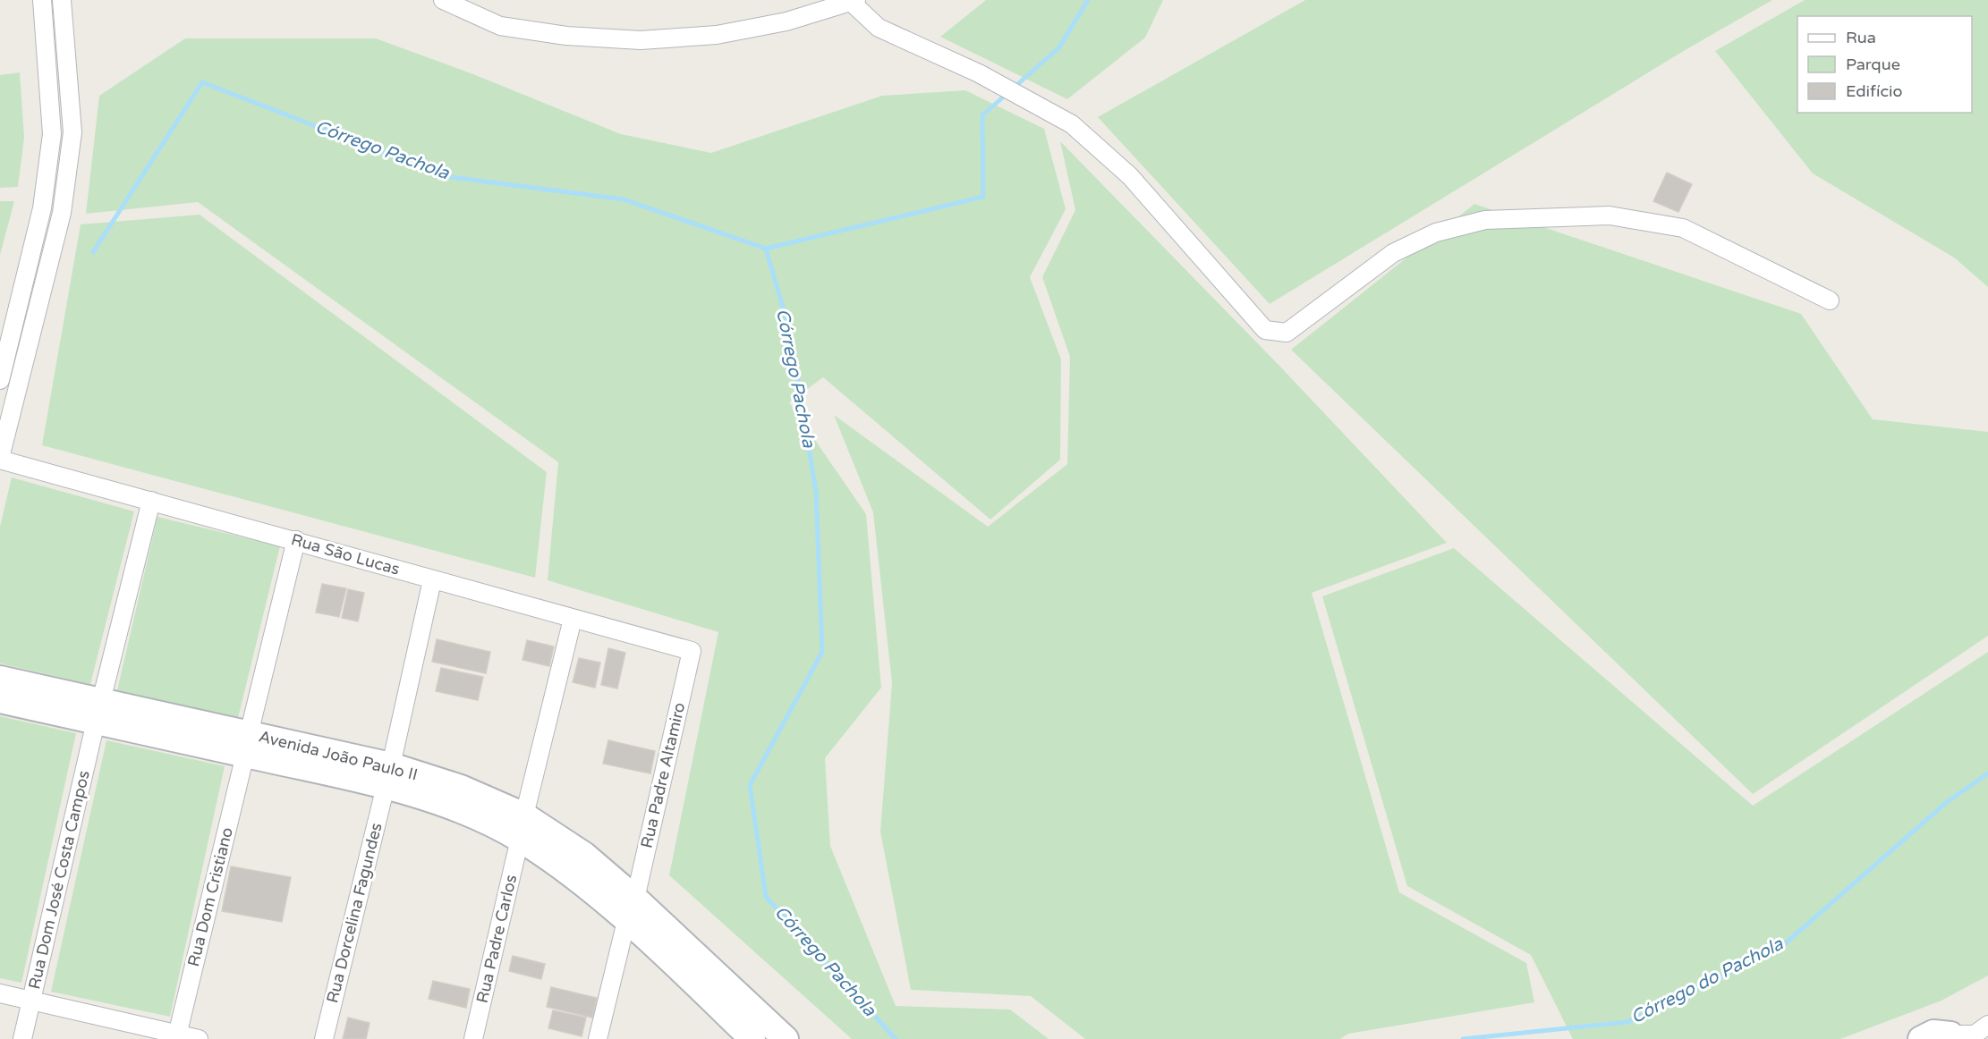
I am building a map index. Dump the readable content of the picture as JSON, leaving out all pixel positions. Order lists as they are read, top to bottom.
{
  "streets": {
    "street": [
      "Rua São Lucas",
      "Avenida João Paulo II",
      "Rua Padre Altamiro",
      "Rua Dom José Costa Campos",
      "Rua Dom Cristiano",
      "Rua Dorcelina Fagundes",
      "Rua Padre Carlos"
    ]
  },
  "crossings": [
    ["Rua São Lucas", "Rua Padre Altamiro"],
    ["Rua São Lucas", "Rua Dom José Costa Campos"],
    ["Rua São Lucas", "Rua Dom Cristiano"],
    ["Rua São Lucas", "Rua Dorcelina Fagundes"],
    ["Rua São Lucas", "Rua Padre Carlos"],
    ["Avenida João Paulo II", "Rua Padre Altamiro"],
    ["Avenida João Paulo II", "Rua Dom José Costa Campos"],
    ["Avenida João Paulo II", "Rua Dom Cristiano"],
    ["Avenida João Paulo II", "Rua Dorcelina Fagundes"],
    ["Avenida João Paulo II", "Rua Padre Carlos"]
  ],
  "water": ["Córrego Pachola", "Córrego do Pachola"],
  "legend": ["Rua", "Parque", "Edifício"]
}
